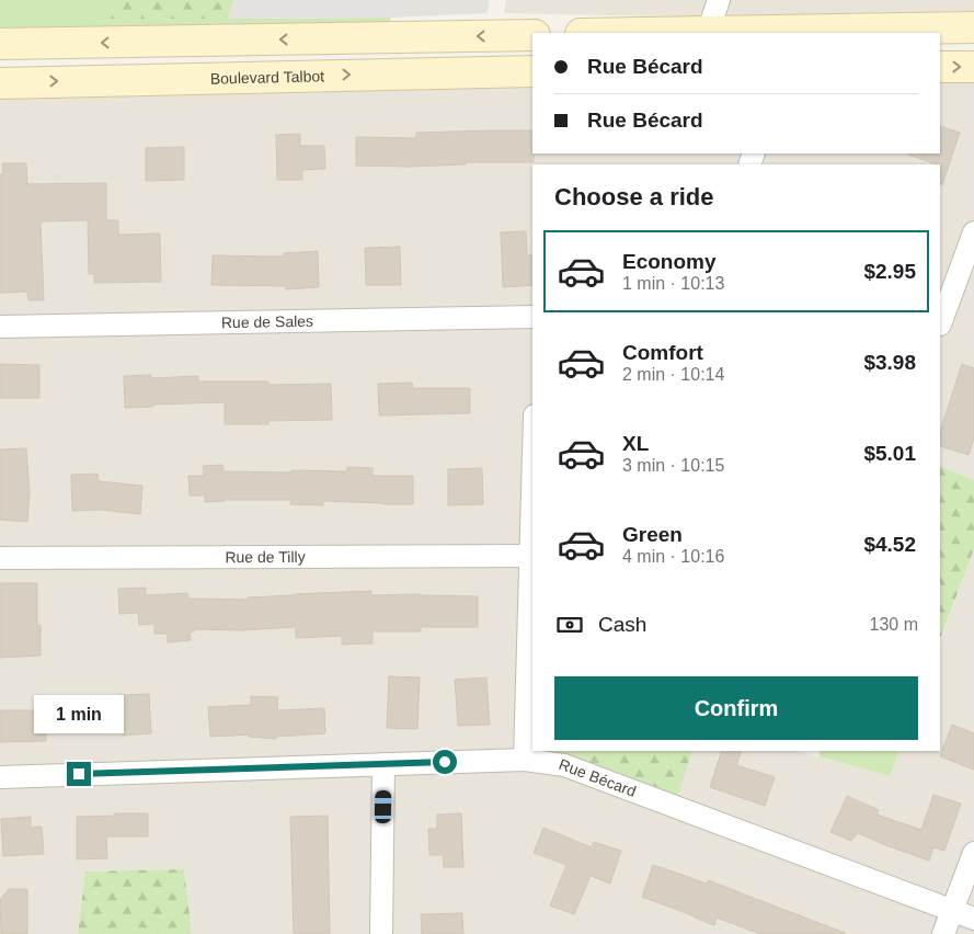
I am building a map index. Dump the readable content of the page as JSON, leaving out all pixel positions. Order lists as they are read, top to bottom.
{
  "streets": {
    "main road": ["Boulevard Talbot"],
    "street": ["Rue de Sales", "Rue de Tilly", "Rue Bécard"]
  },
  "page": {
    "banner": ["Rue Bécard", "Rue Bécard"],
    "heading": "Choose a ride",
    "list": [
      {
        "name": "Economy",
        "note": "1 min · 10:13",
        "value": "$2.95"
      },
      {
        "name": "Comfort",
        "note": "2 min · 10:14",
        "value": "$3.98"
      },
      {
        "name": "XL",
        "note": "3 min · 10:15",
        "value": "$5.01"
      },
      {
        "name": "Green",
        "note": "4 min · 10:16",
        "value": "$4.52"
      }
    ],
    "pay": ["Cash", "130 m"],
    "buttons": "Confirm",
    "bubble": "1 min"
  }
}
